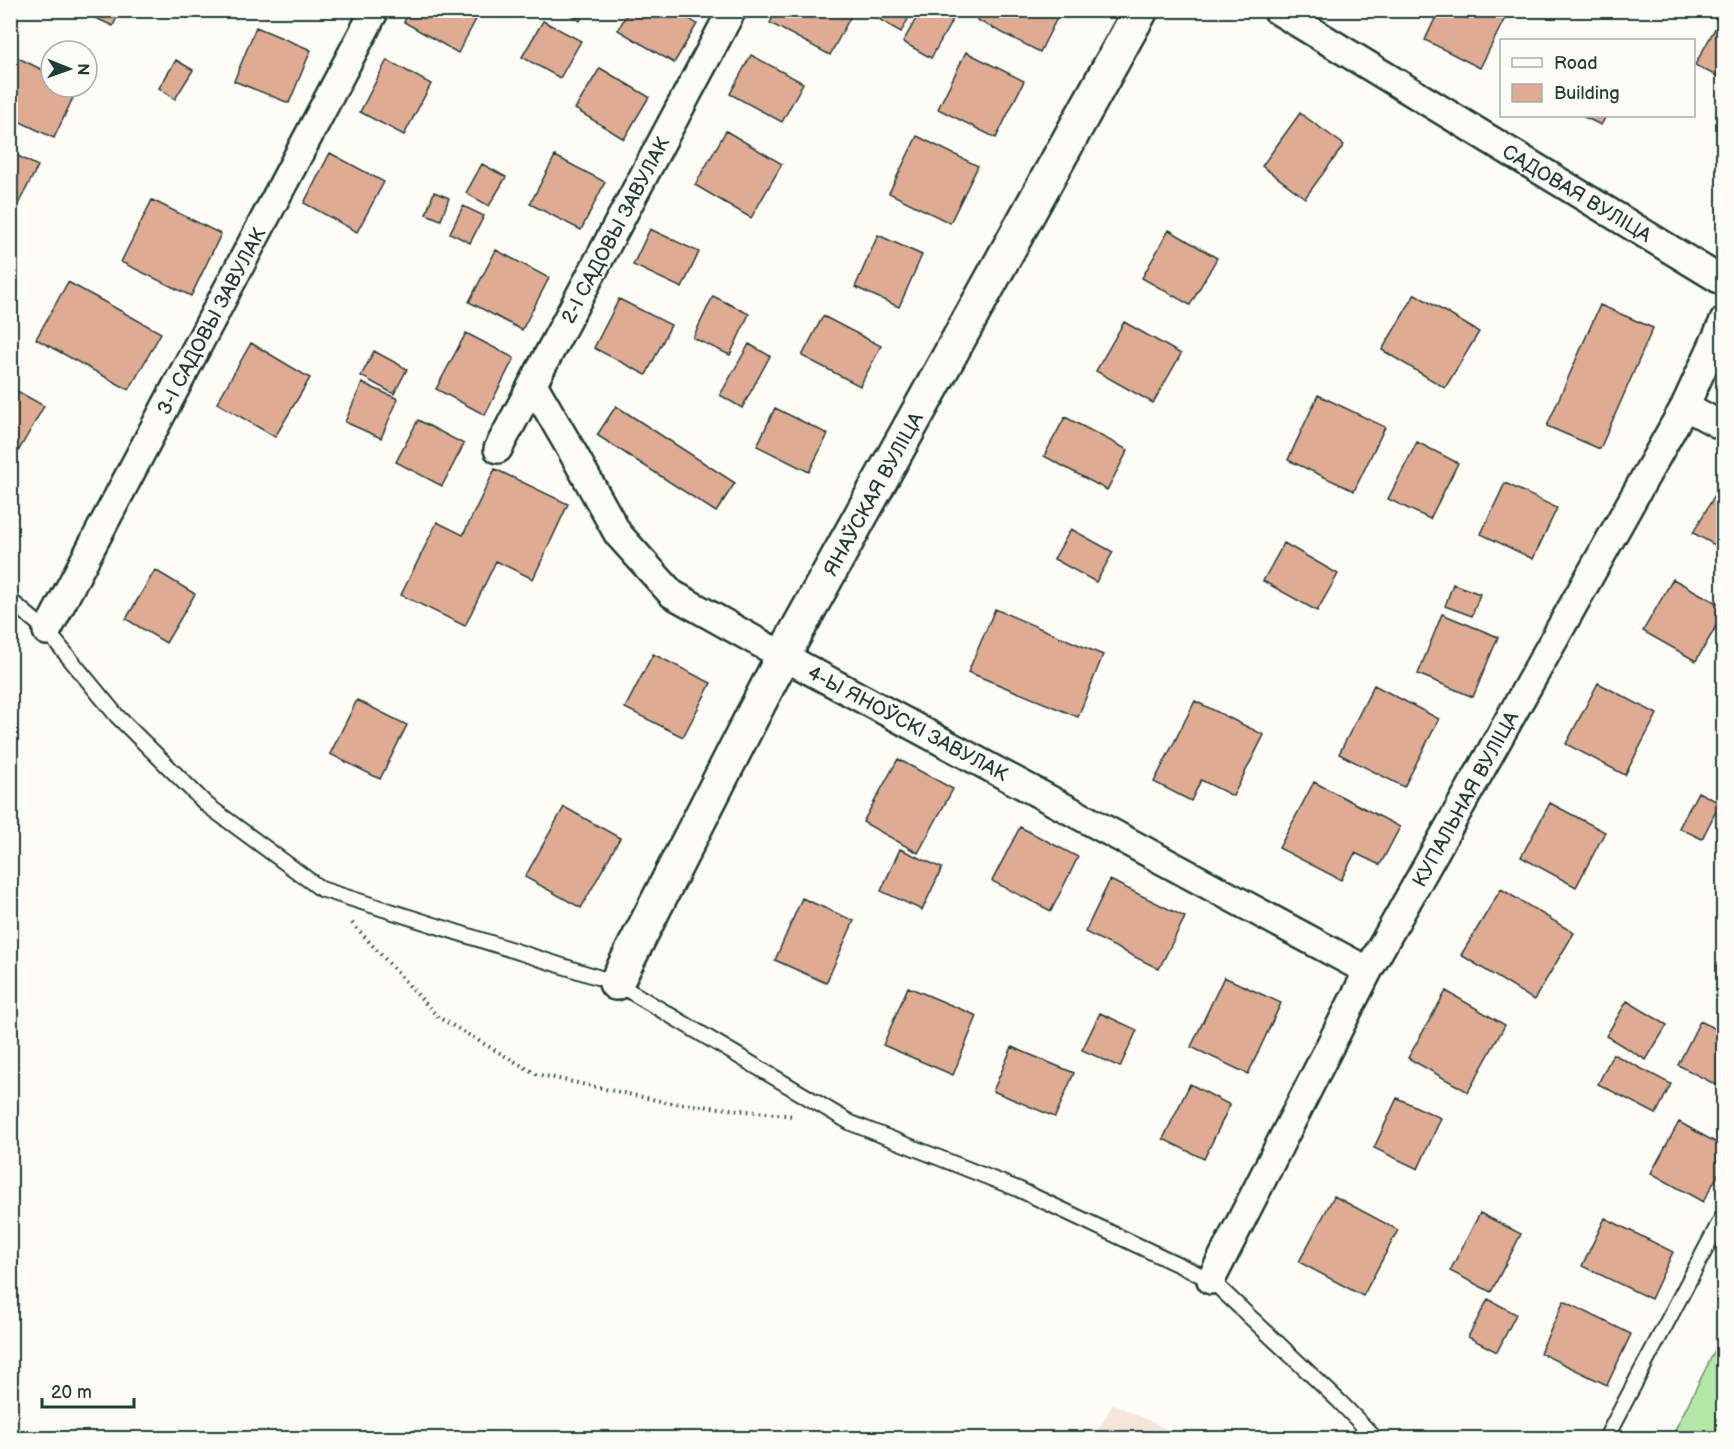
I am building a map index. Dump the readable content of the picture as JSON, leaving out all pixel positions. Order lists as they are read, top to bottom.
{
  "streets": {
    "street": [
      "САДОВАЯ ВУЛІЦА",
      "2-І САДОВЫ ЗАВУЛАК",
      "3-І САДОВЫ ЗАВУЛАК",
      "ЯНАЎСКАЯ ВУЛІЦА",
      "4-Ы ЯНОЎСКІ ЗАВУЛАК",
      "КУПАЛЬНАЯ ВУЛІЦА"
    ]
  },
  "crossings": [
    ["2-І САДОВЫ ЗАВУЛАК", "4-Ы ЯНОЎСКІ ЗАВУЛАК"],
    ["ЯНАЎСКАЯ ВУЛІЦА", "4-Ы ЯНОЎСКІ ЗАВУЛАК"],
    ["4-Ы ЯНОЎСКІ ЗАВУЛАК", "КУПАЛЬНАЯ ВУЛІЦА"]
  ],
  "legend": ["Road", "Building"],
  "scale_bar": "20 m",
  "north": "right"
}
